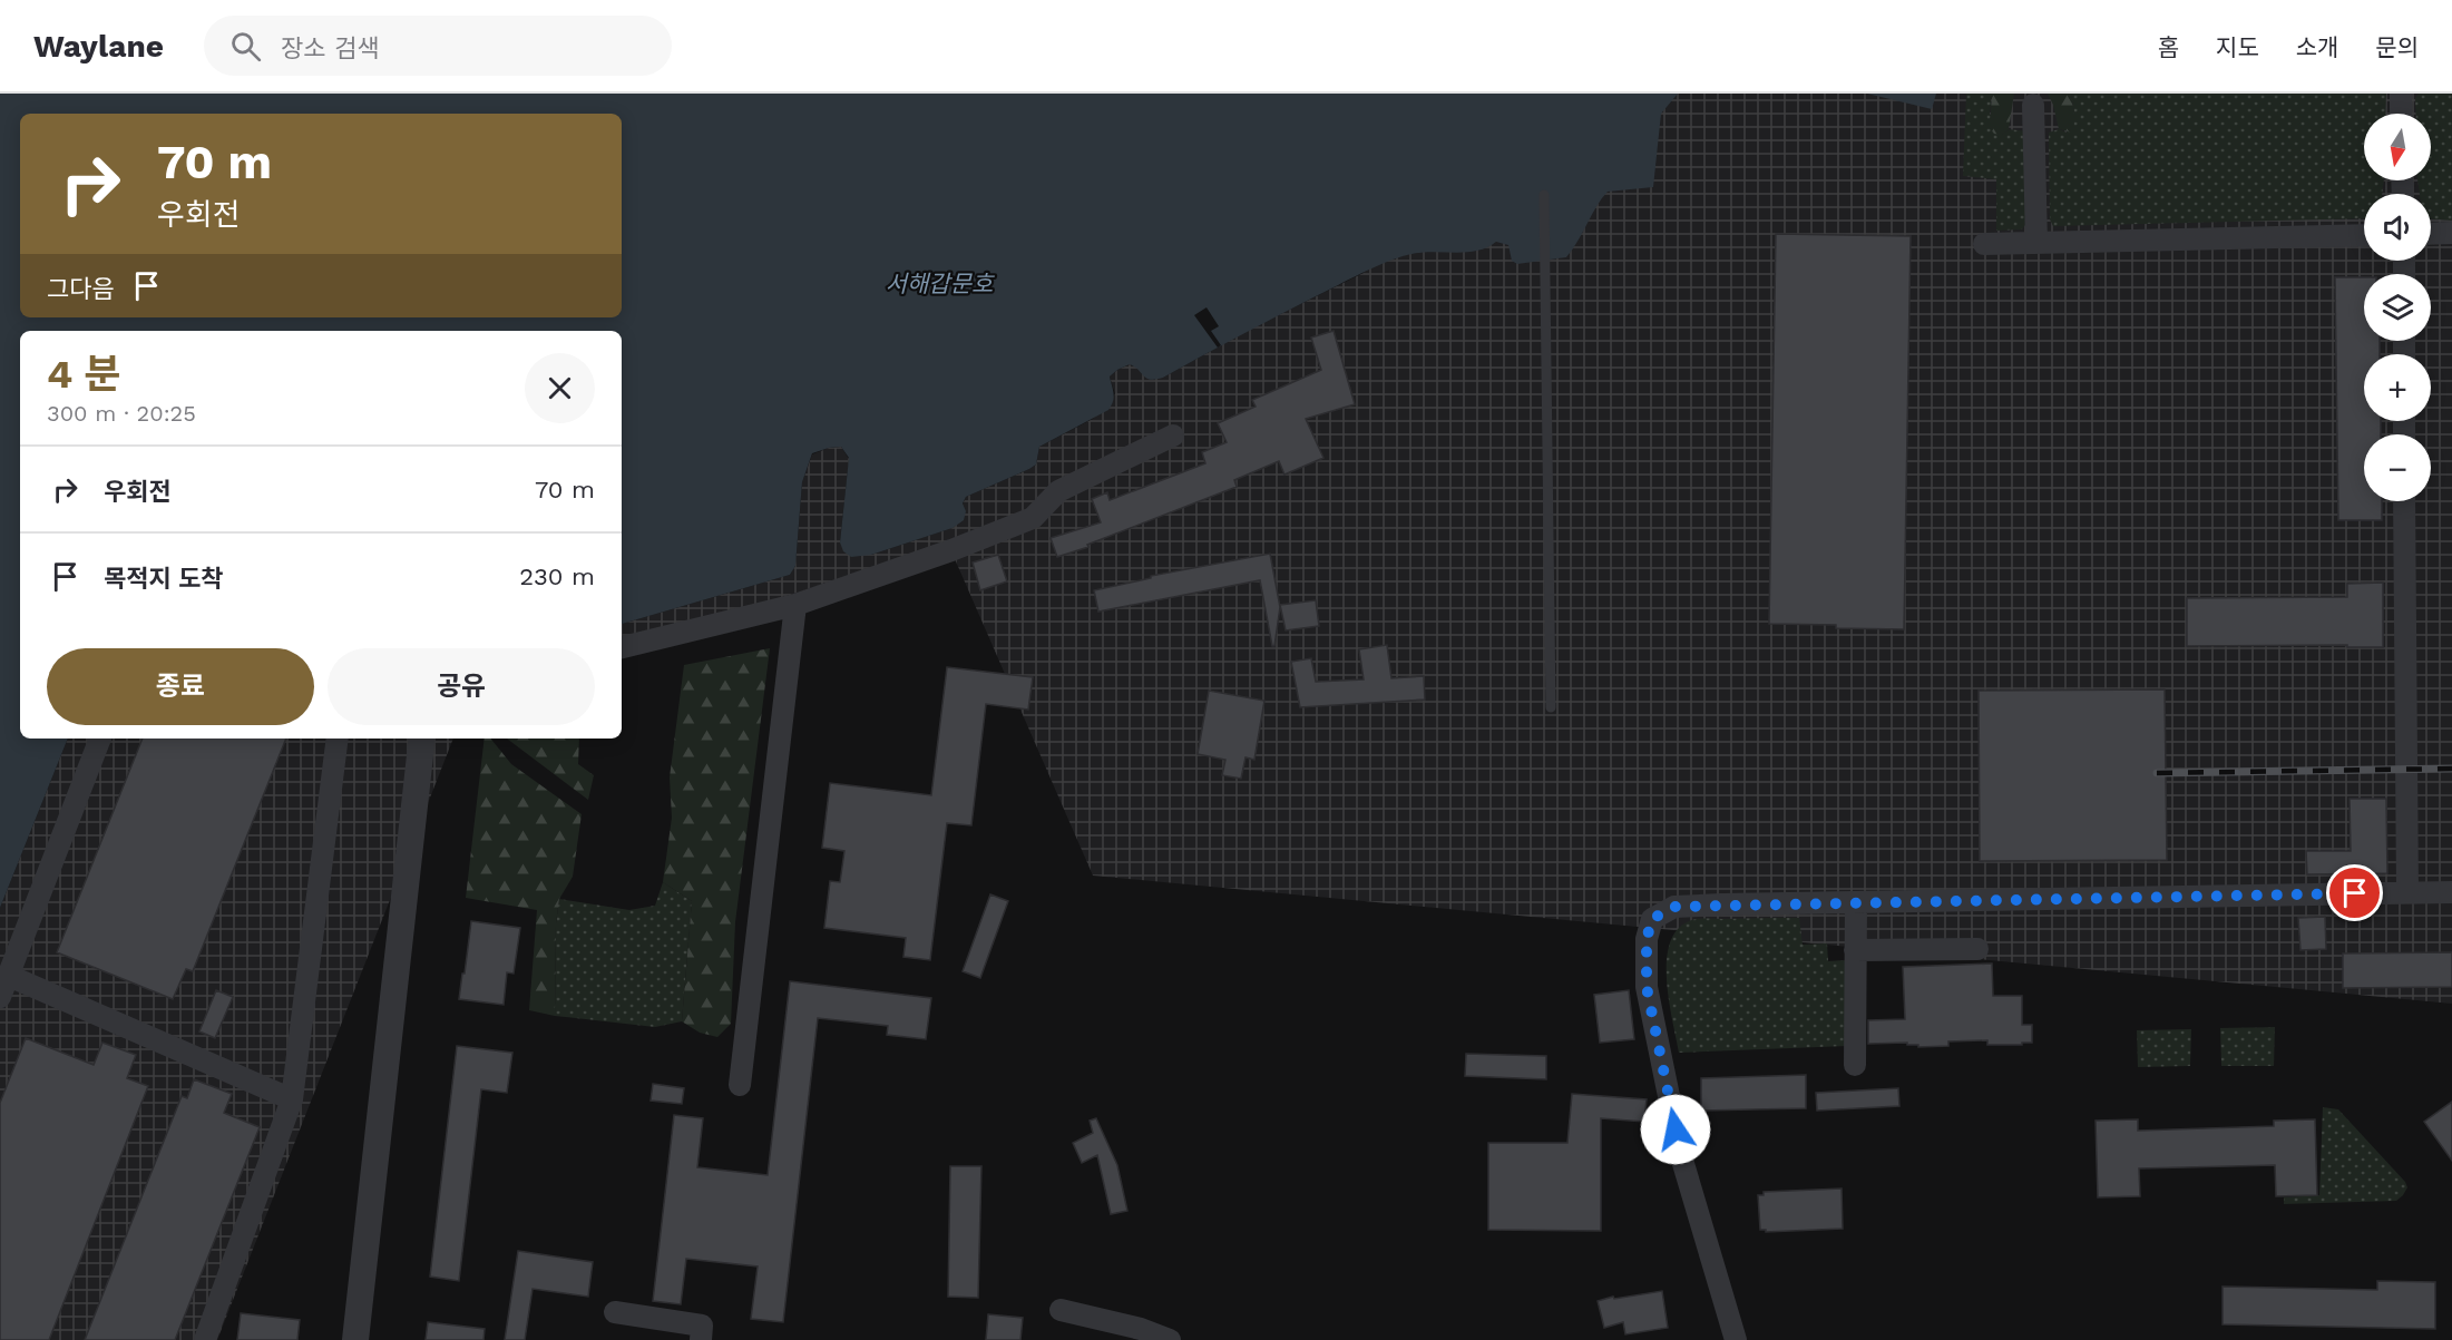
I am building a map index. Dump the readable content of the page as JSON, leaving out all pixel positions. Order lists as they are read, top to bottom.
{
  "water": ["서해갑문호"],
  "north": "bottom",
  "page": {
    "header": "Waylane",
    "search": "장소 검색",
    "nav": [
      "홈",
      "지도",
      "소개",
      "문의"
    ],
    "map_buttons": ["+", "−"],
    "turn": ["70 m", "우회전"],
    "then": "그다음",
    "heading": ["4 분", "300 m · 20:25"],
    "list": [
      {
        "name": "우회전",
        "value": "70 m"
      },
      {
        "name": "목적지 도착",
        "value": "230 m"
      }
    ],
    "buttons": ["종료", "공유"]
  }
}
